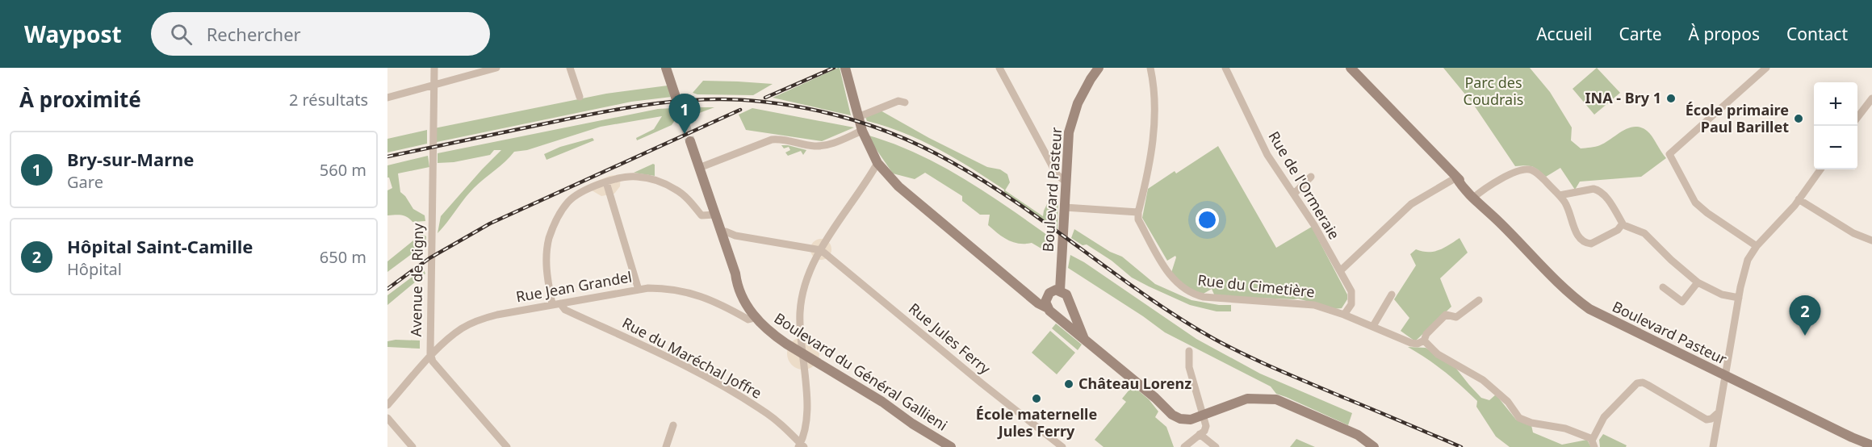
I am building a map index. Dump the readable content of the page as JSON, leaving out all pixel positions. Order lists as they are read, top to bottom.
{
  "streets": {
    "main road": ["Boulevard Pasteur", "Boulevard du Général Gallieni"],
    "street": [
      "Rue de l'Ormeraie",
      "Avenue de Rigny",
      "Rue du Cimetière",
      "Rue Jean Grandel",
      "Rue Jules Ferry",
      "Rue du Maréchal Joffre"
    ]
  },
  "crossings": [
    ["Rue de l'Ormeraie", "Rue du Cimetière"],
    ["Avenue de Rigny", "Rue Jean Grandel"],
    ["Rue Jean Grandel", "Rue du Maréchal Joffre"],
    ["Rue Jean Grandel", "Boulevard du Général Gallieni"]
  ],
  "parks": ["Parc des Coudrais"],
  "places": [
    "INA - Bry 1",
    "École primaire Paul Barillet",
    "Château Lorenz",
    "École maternelle Jules Ferry"
  ],
  "page": {
    "header": "Waypost",
    "search": "Rechercher",
    "nav": [
      "Accueil",
      "Carte",
      "À propos",
      "Contact"
    ],
    "heading": ["À proximité", "2 résultats"],
    "map_buttons": ["+", "−"],
    "pins": ["1", "2"],
    "list": [
      {
        "mark": "1",
        "name": "Bry-sur-Marne",
        "note": "Gare",
        "value": "560 m"
      },
      {
        "mark": "2",
        "name": "Hôpital Saint-Camille",
        "note": "Hôpital",
        "value": "650 m"
      }
    ]
  }
}
